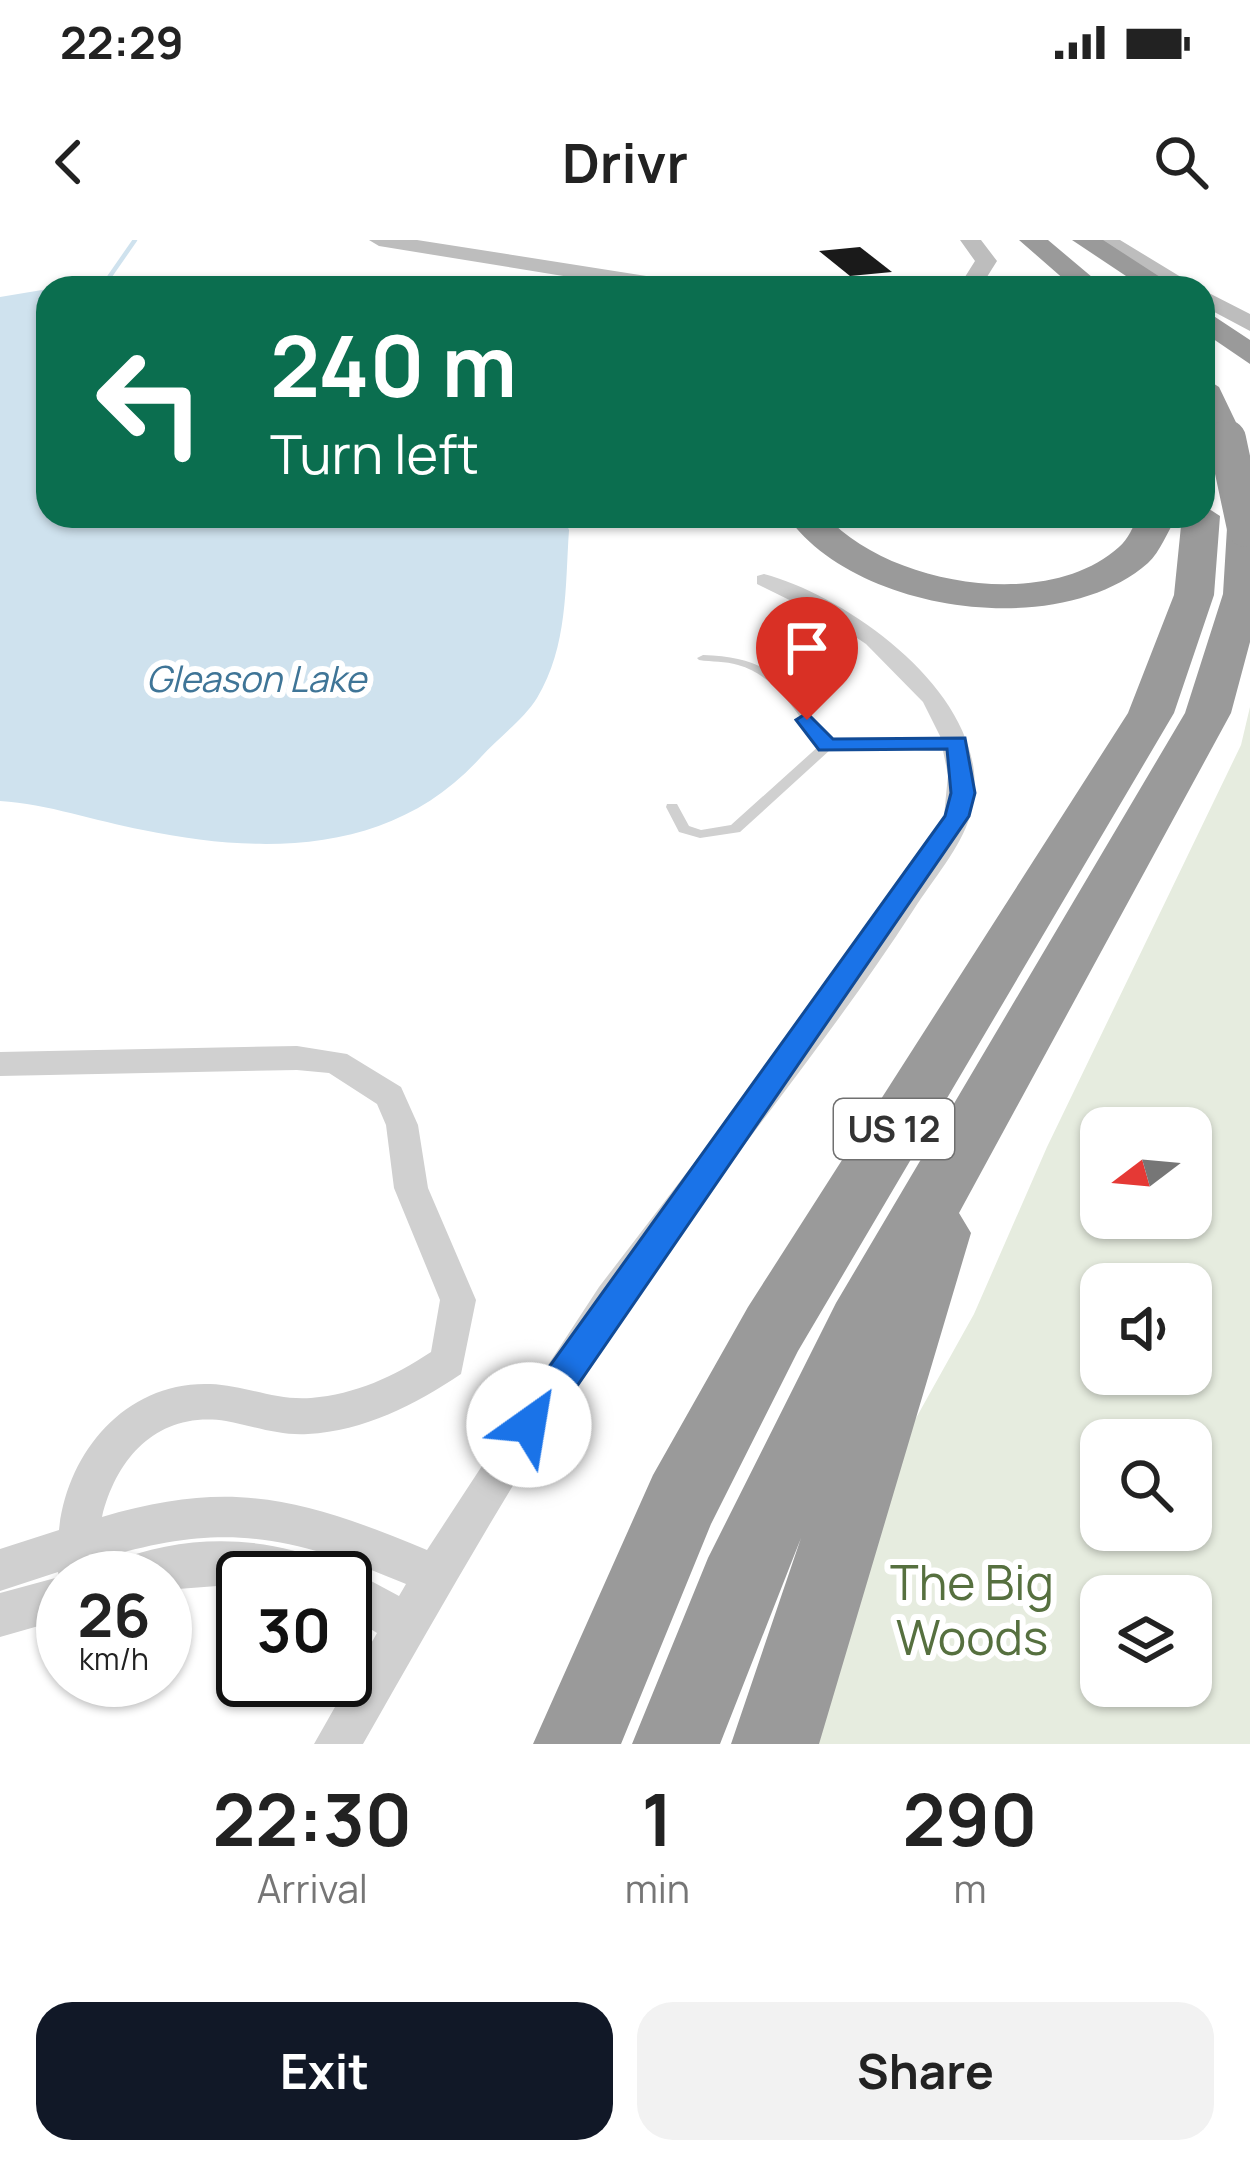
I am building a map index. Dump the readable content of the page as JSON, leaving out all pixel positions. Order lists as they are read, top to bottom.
{
  "streets": {
    "highway": ["US 12"]
  },
  "water": ["Gleason Lake"],
  "parks": ["The Big Woods"],
  "north": "left",
  "page": {
    "status": "22:29",
    "header": "Drivr",
    "turn": ["240 m", "Turn left"],
    "speed": "26 km/h",
    "limit": "30",
    "eta": [
      "22:30",
      "Arrival",
      "1",
      "min",
      "290",
      "m"
    ],
    "buttons": ["Exit", "Share"]
  }
}
